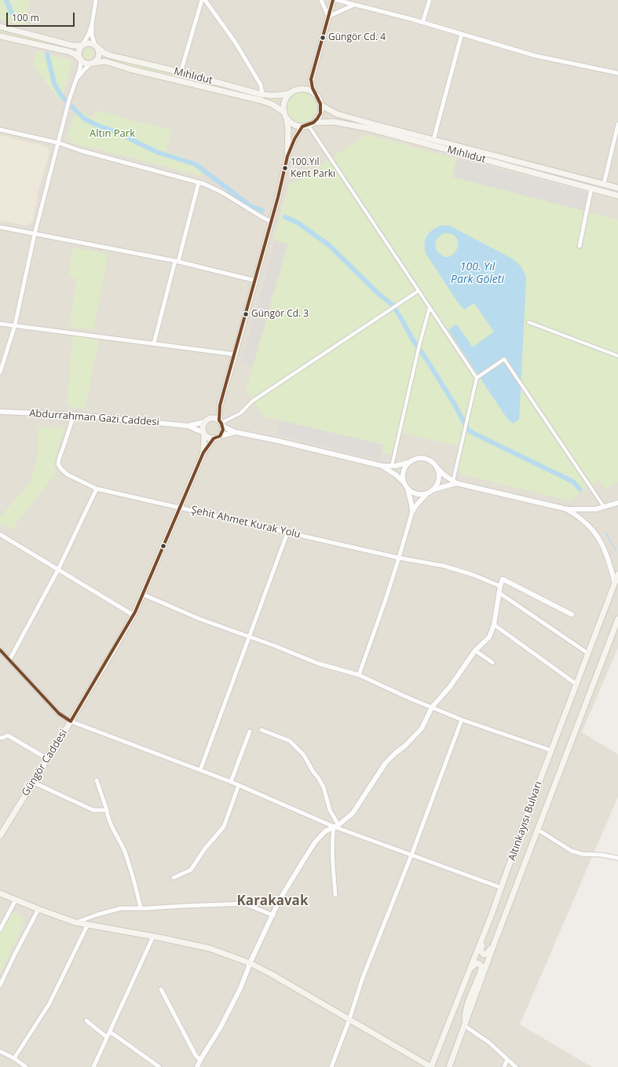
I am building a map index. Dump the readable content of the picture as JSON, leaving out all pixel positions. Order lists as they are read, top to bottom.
{
  "streets": {
    "main road": ["Mıhlıdut", "Güngör Caddesi", "Altınkayısı Bulvarı"],
    "street": ["Abdurrahman Gazi Caddesi", "Şehit Ahmet Kurak Yolu"]
  },
  "crossings": [
    ["Abdurrahman Gazi Caddesi", "Şehit Ahmet Kurak Yolu"],
    ["Abdurrahman Gazi Caddesi", "Güngör Caddesi"],
    ["Şehit Ahmet Kurak Yolu", "Güngör Caddesi"]
  ],
  "districts": ["Karakavak"],
  "water": ["100. Yıl Park Göleti"],
  "parks": ["Altın Park"],
  "places": ["Güngör Cd. 4", "100.Yıl Kent Parkı", "Güngör Cd. 3"],
  "scale_bar": "100 m"
}
